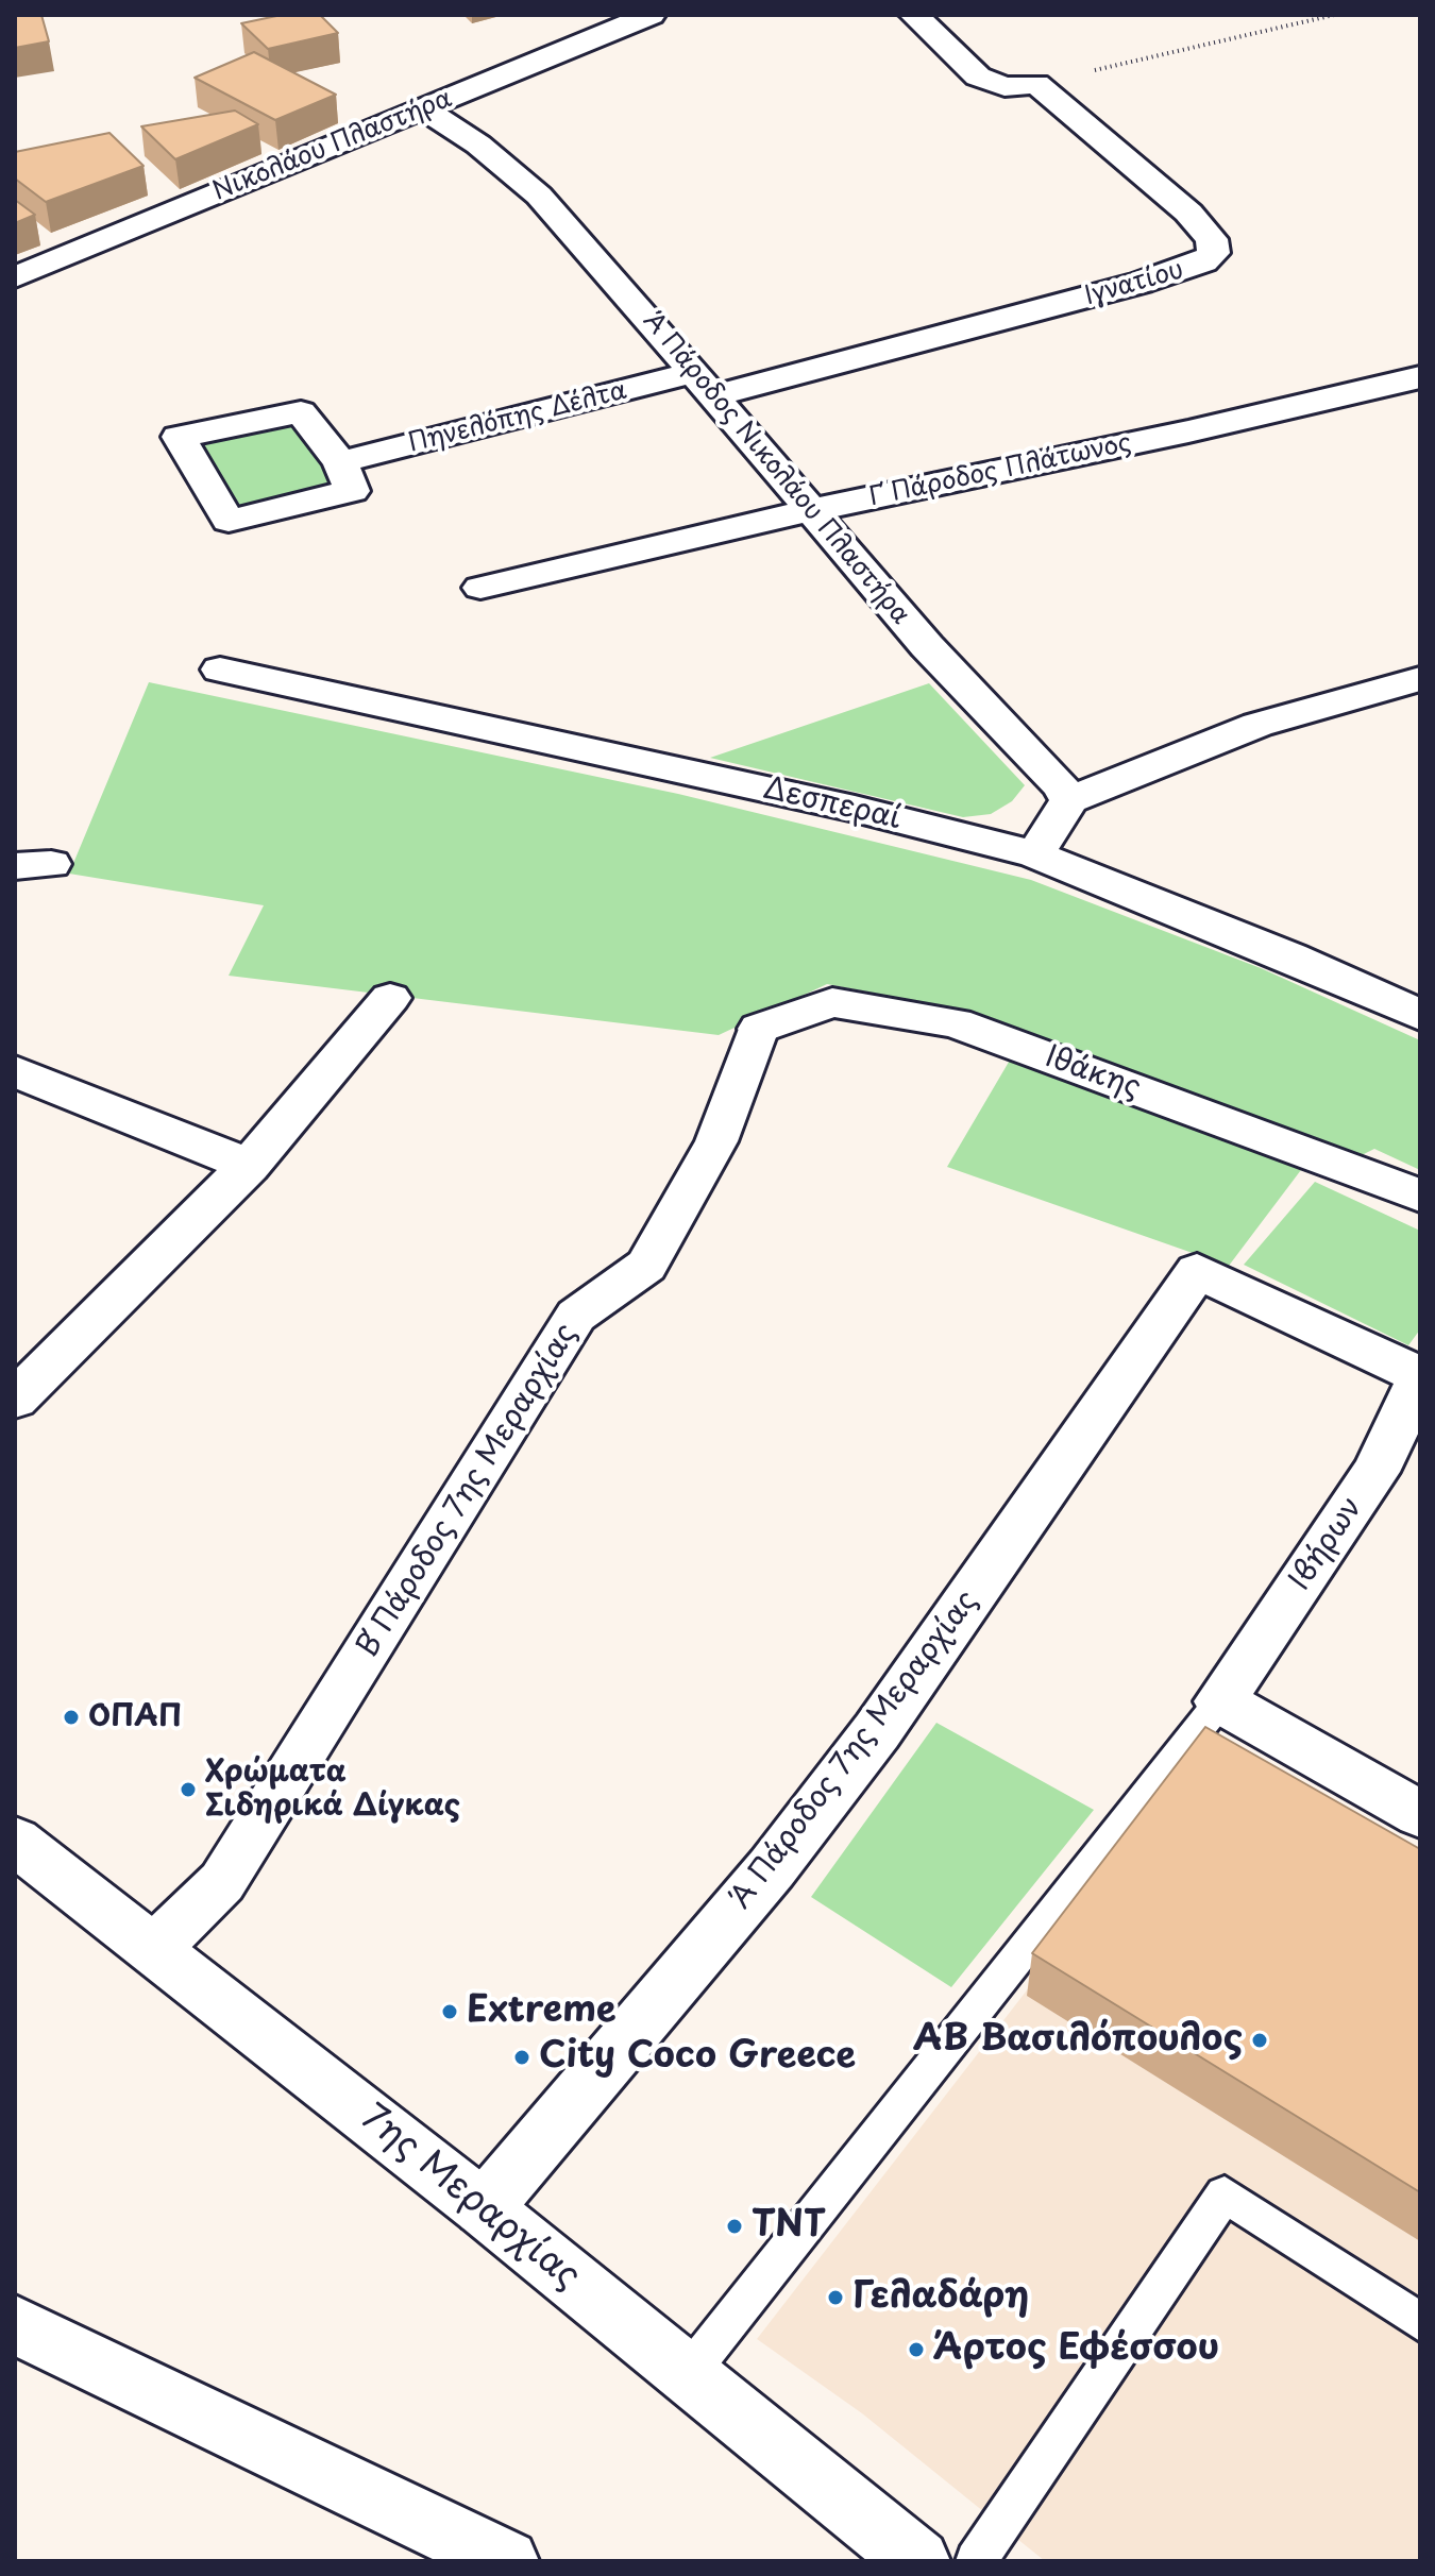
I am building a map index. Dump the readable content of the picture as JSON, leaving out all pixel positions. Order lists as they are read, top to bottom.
{
  "streets": {
    "street": [
      "Νικολάου Πλαστήρα",
      "Ιγνατίου",
      "Πηνελόπης Δέλτα",
      "Α΄ Πάροδος Νικολάου Πλαστήρα",
      "Γ΄ Πάροδος Πλάτωνος",
      "Δεσπεραί",
      "Ιθάκης",
      "Β΄ Πάροδος 7ης Μεραρχίας",
      "Ιβήρων",
      "Α΄ Πάροδος 7ης Μεραρχίας",
      "7ης Μεραρχίας"
    ]
  },
  "crossings": [
    ["Νικολάου Πλαστήρα", "Α΄ Πάροδος Νικολάου Πλαστήρα"],
    ["Ιγνατίου", "Πηνελόπης Δέλτα"],
    ["Ιγνατίου", "Α΄ Πάροδος Νικολάου Πλαστήρα"],
    ["Πηνελόπης Δέλτα", "Α΄ Πάροδος Νικολάου Πλαστήρα"],
    ["Α΄ Πάροδος Νικολάου Πλαστήρα", "Γ΄ Πάροδος Πλάτωνος"],
    ["Ιθάκης", "Β΄ Πάροδος 7ης Μεραρχίας"],
    ["Β΄ Πάροδος 7ης Μεραρχίας", "7ης Μεραρχίας"],
    ["Ιβήρων", "Α΄ Πάροδος 7ης Μεραρχίας"],
    ["Α΄ Πάροδος 7ης Μεραρχίας", "7ης Μεραρχίας"]
  ],
  "places": [
    "ΟΠΑΠ",
    "Χρώματα Σιδηρικά Δίγκας",
    "Extreme",
    "ΑΒ Βασιλόπουλος",
    "City Coco Greece",
    "ΤΝΤ",
    "Γελαδάρη",
    "Άρτος Εφέσσου"
  ]
}
